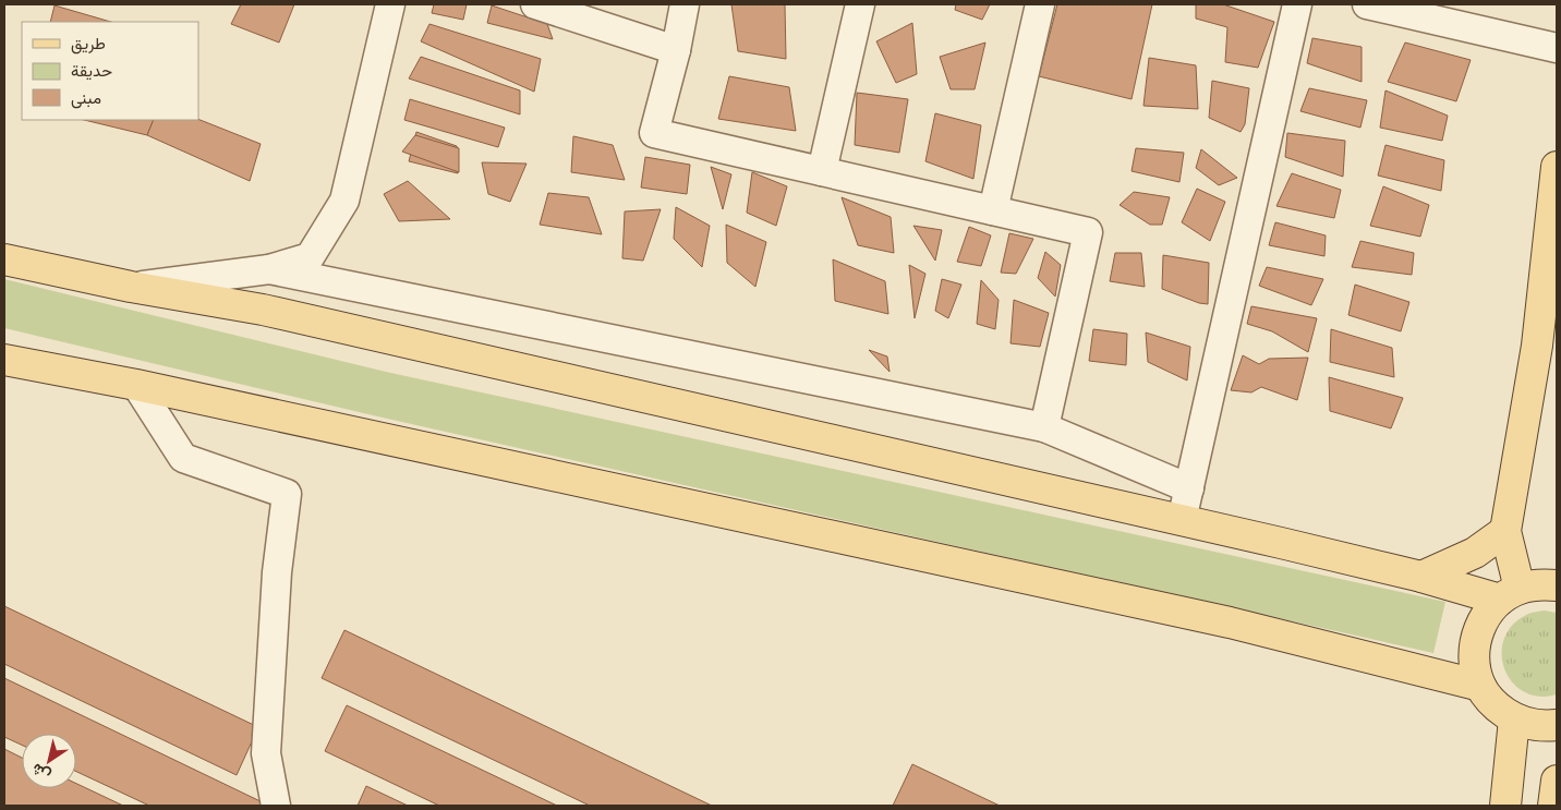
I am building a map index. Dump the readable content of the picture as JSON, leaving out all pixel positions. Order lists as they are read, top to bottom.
{
  "legend": ["طريق", "حديقة", "مبنى"],
  "north": "bottom left"
}
